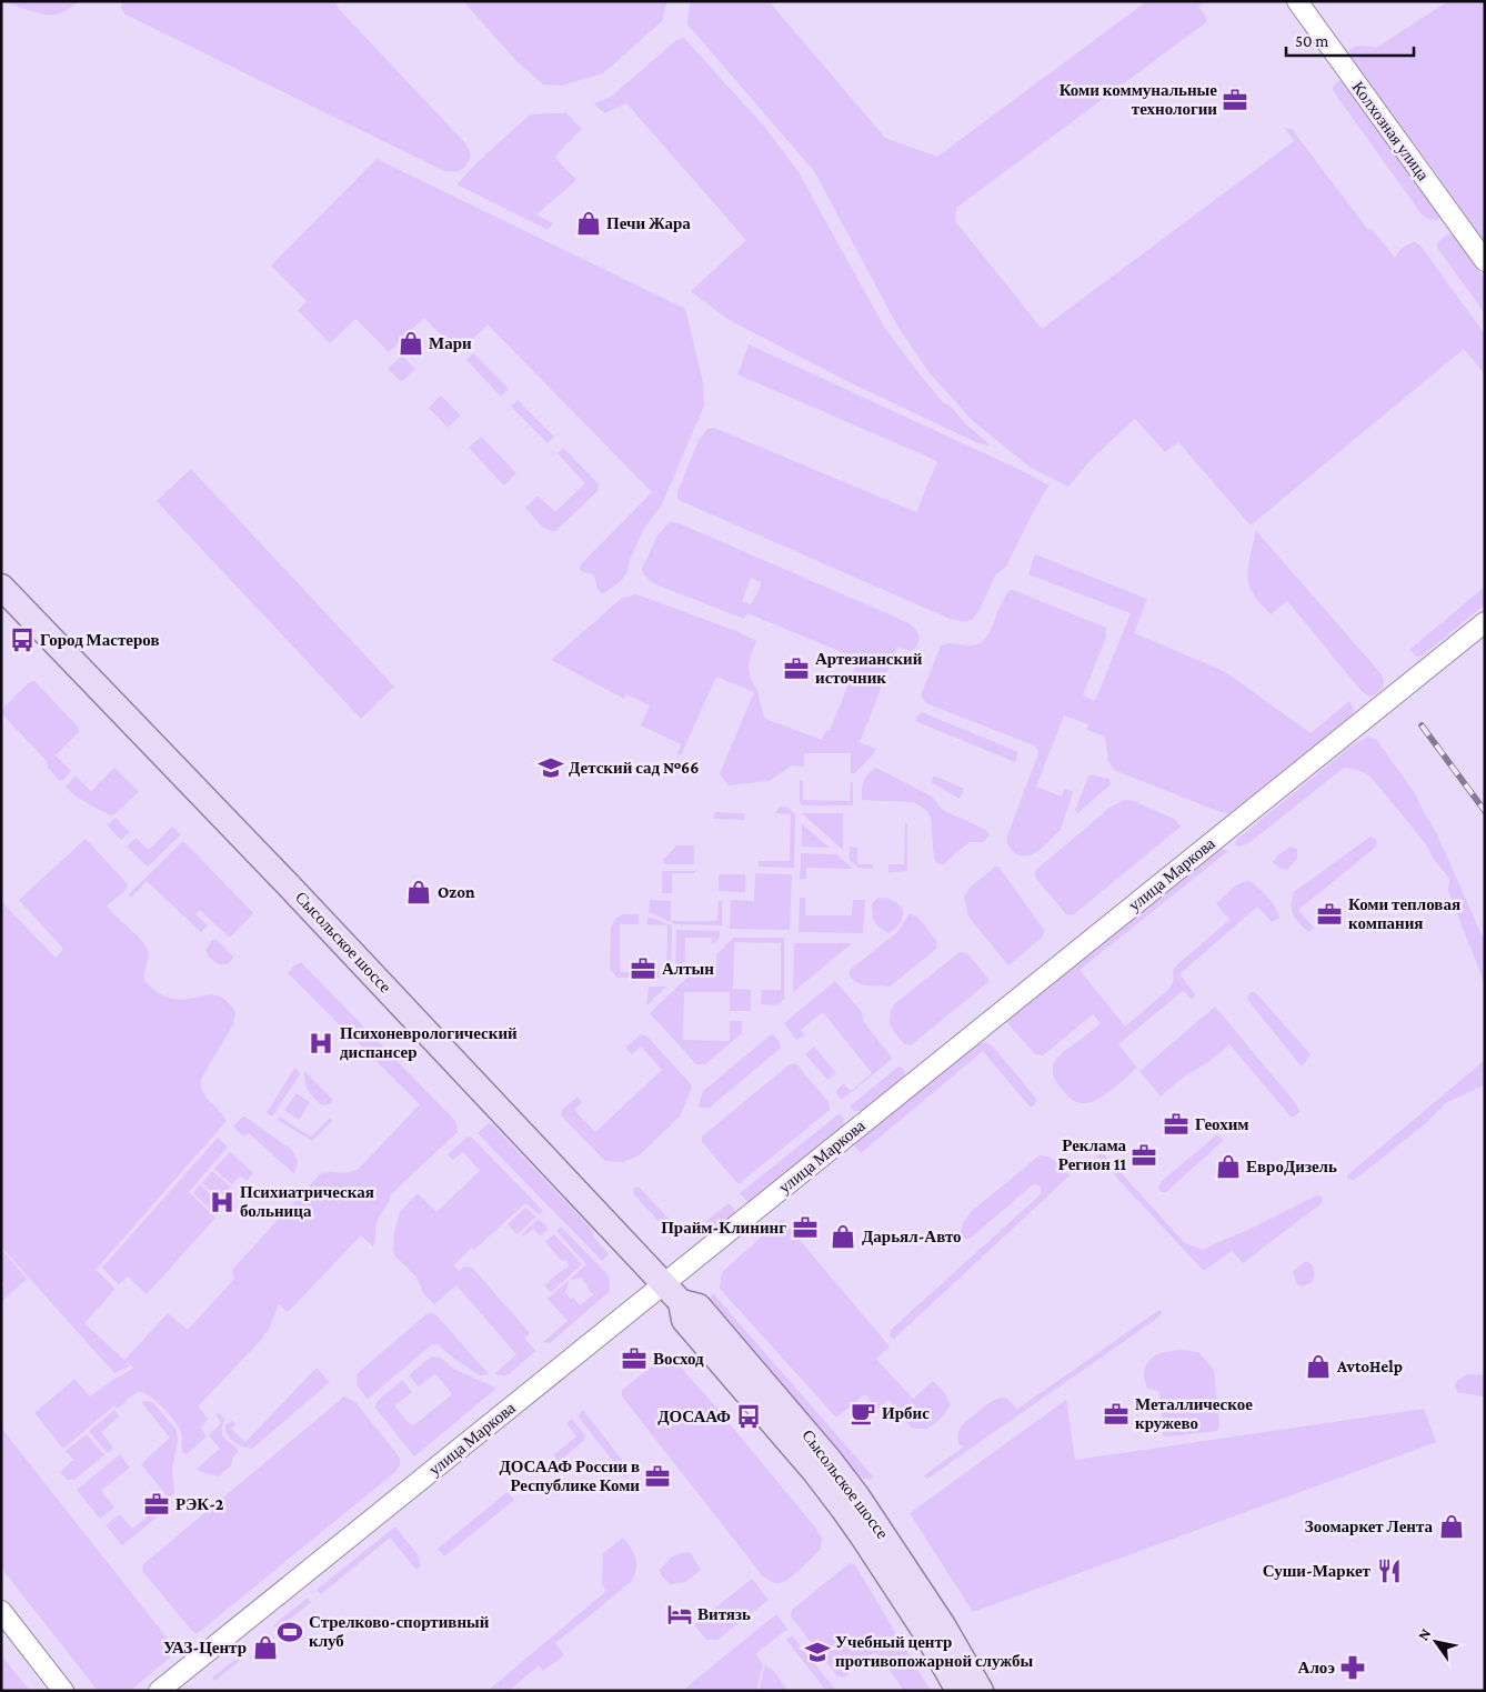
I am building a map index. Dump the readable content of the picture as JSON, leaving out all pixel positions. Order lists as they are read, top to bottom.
{
  "streets": {
    "main road": ["Сысольское шоссе"],
    "street": ["Колхозная улица", "улица Маркова"]
  },
  "crossings": [
    ["улица Маркова", "Сысольское шоссе"]
  ],
  "places": {
    "office": [
      "Коми коммунальные технологии",
      "Артезианский источник",
      "Коми тепловая компания",
      "Алтын",
      "Геохим",
      "Реклама Регион 11",
      "Прайм-Клининг",
      "Восход",
      "Металлическое кружево",
      "ДОСААФ России в Республике Коми",
      "РЭК-2"
    ],
    "shop": [
      "Печи Жара",
      "Мари",
      "Ozon",
      "ЕвроДизель",
      "Дарьял-Авто",
      "AvtoHelp",
      "Зоомаркет Лента",
      "УАЗ-Центр"
    ],
    "bus stop": ["Город Мастеров", "ДОСААФ"],
    "school or university": ["Детский сад №66", "Учебный центр противопожарной службы"],
    "hospital": ["Психоневрологический диспансер", "Психиатрическая больница"],
    "cafe": ["Ирбис"],
    "restaurant": ["Суши-Маркет"],
    "hotel": ["Витязь"],
    "sports": ["Стрелково-спортивный клуб"],
    "pharmacy": ["Алоэ"]
  },
  "scale_bar": "50 m",
  "north": "top left"
}
